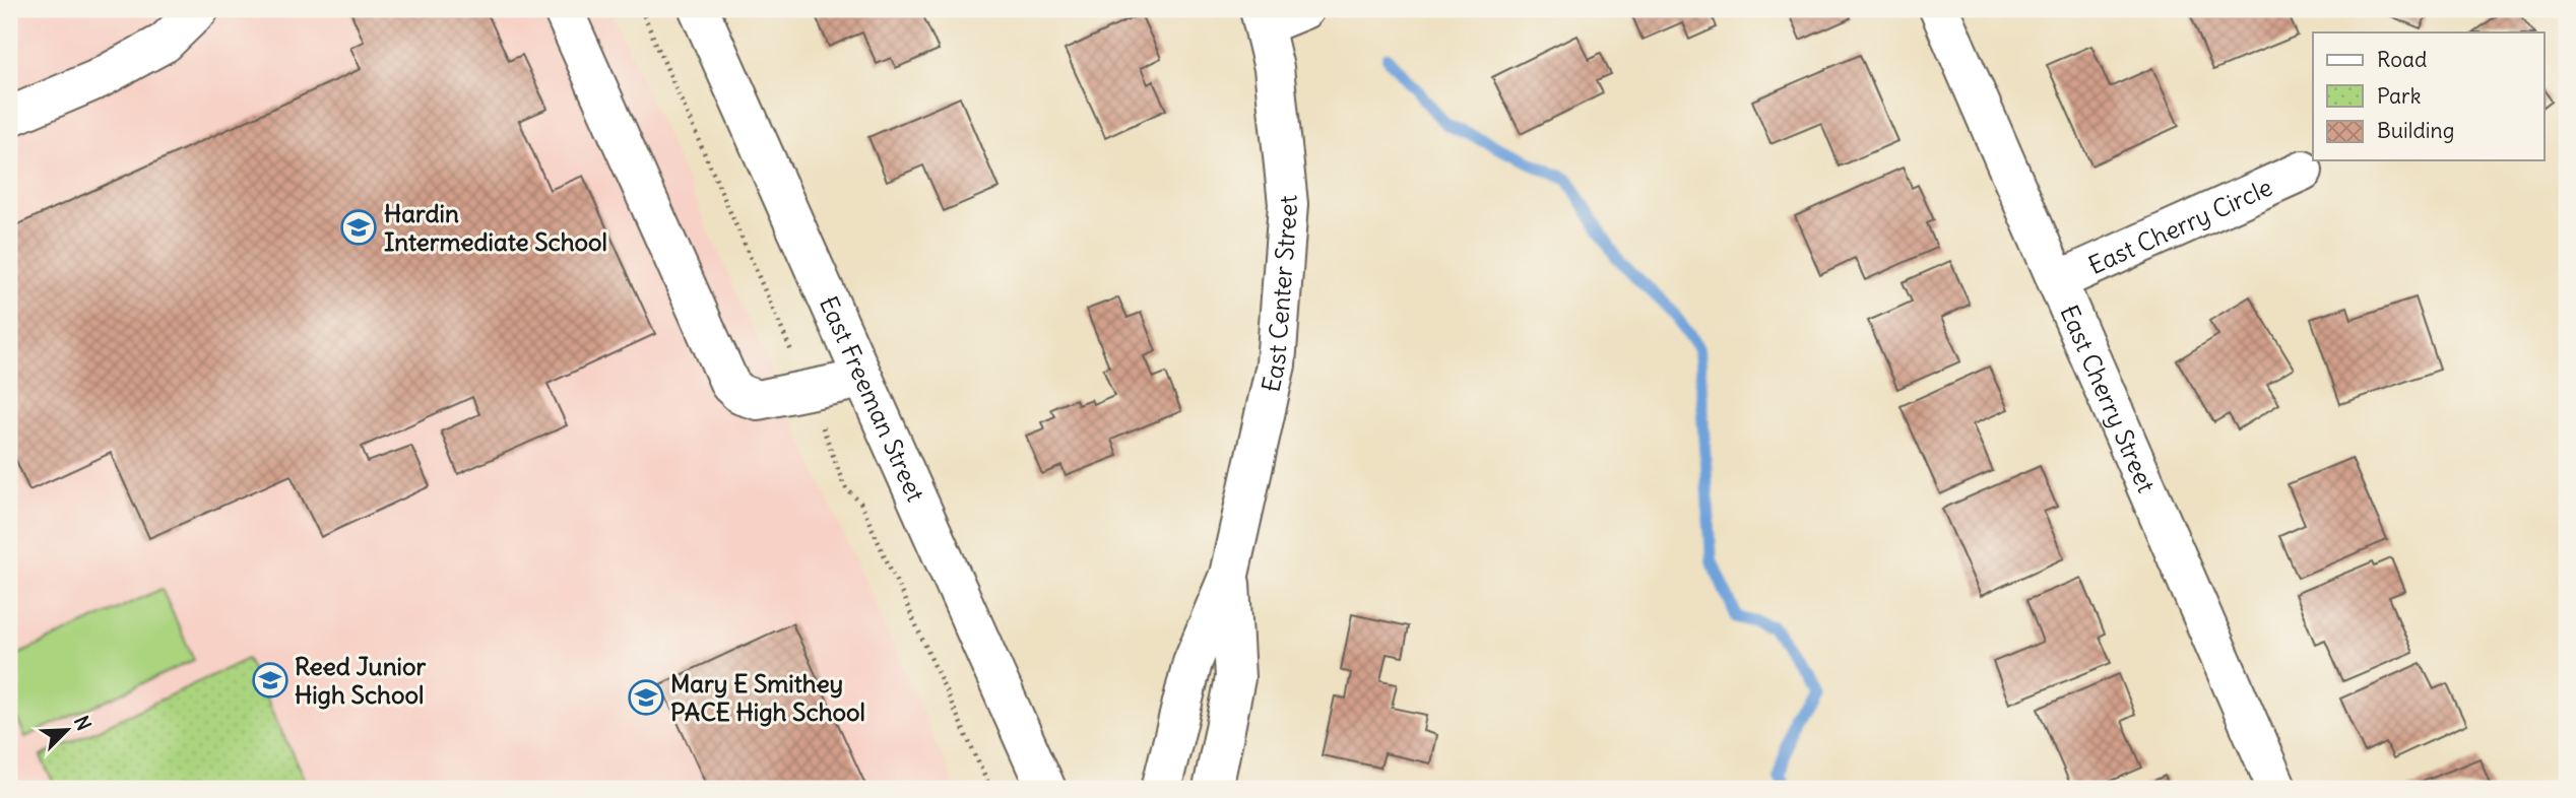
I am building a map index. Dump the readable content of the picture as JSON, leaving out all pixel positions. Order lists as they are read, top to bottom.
{
  "streets": {
    "street": [
      "East Cherry Circle",
      "East Center Street",
      "East Freeman Street",
      "East Cherry Street"
    ]
  },
  "crossings": [
    ["East Cherry Circle", "East Cherry Street"]
  ],
  "places": {
    "school or university": ["Hardin Intermediate School", "Reed Junior High School", "Mary E Smithey PACE High School"]
  },
  "legend": ["Road", "Park", "Building"],
  "north": "top right"
}
